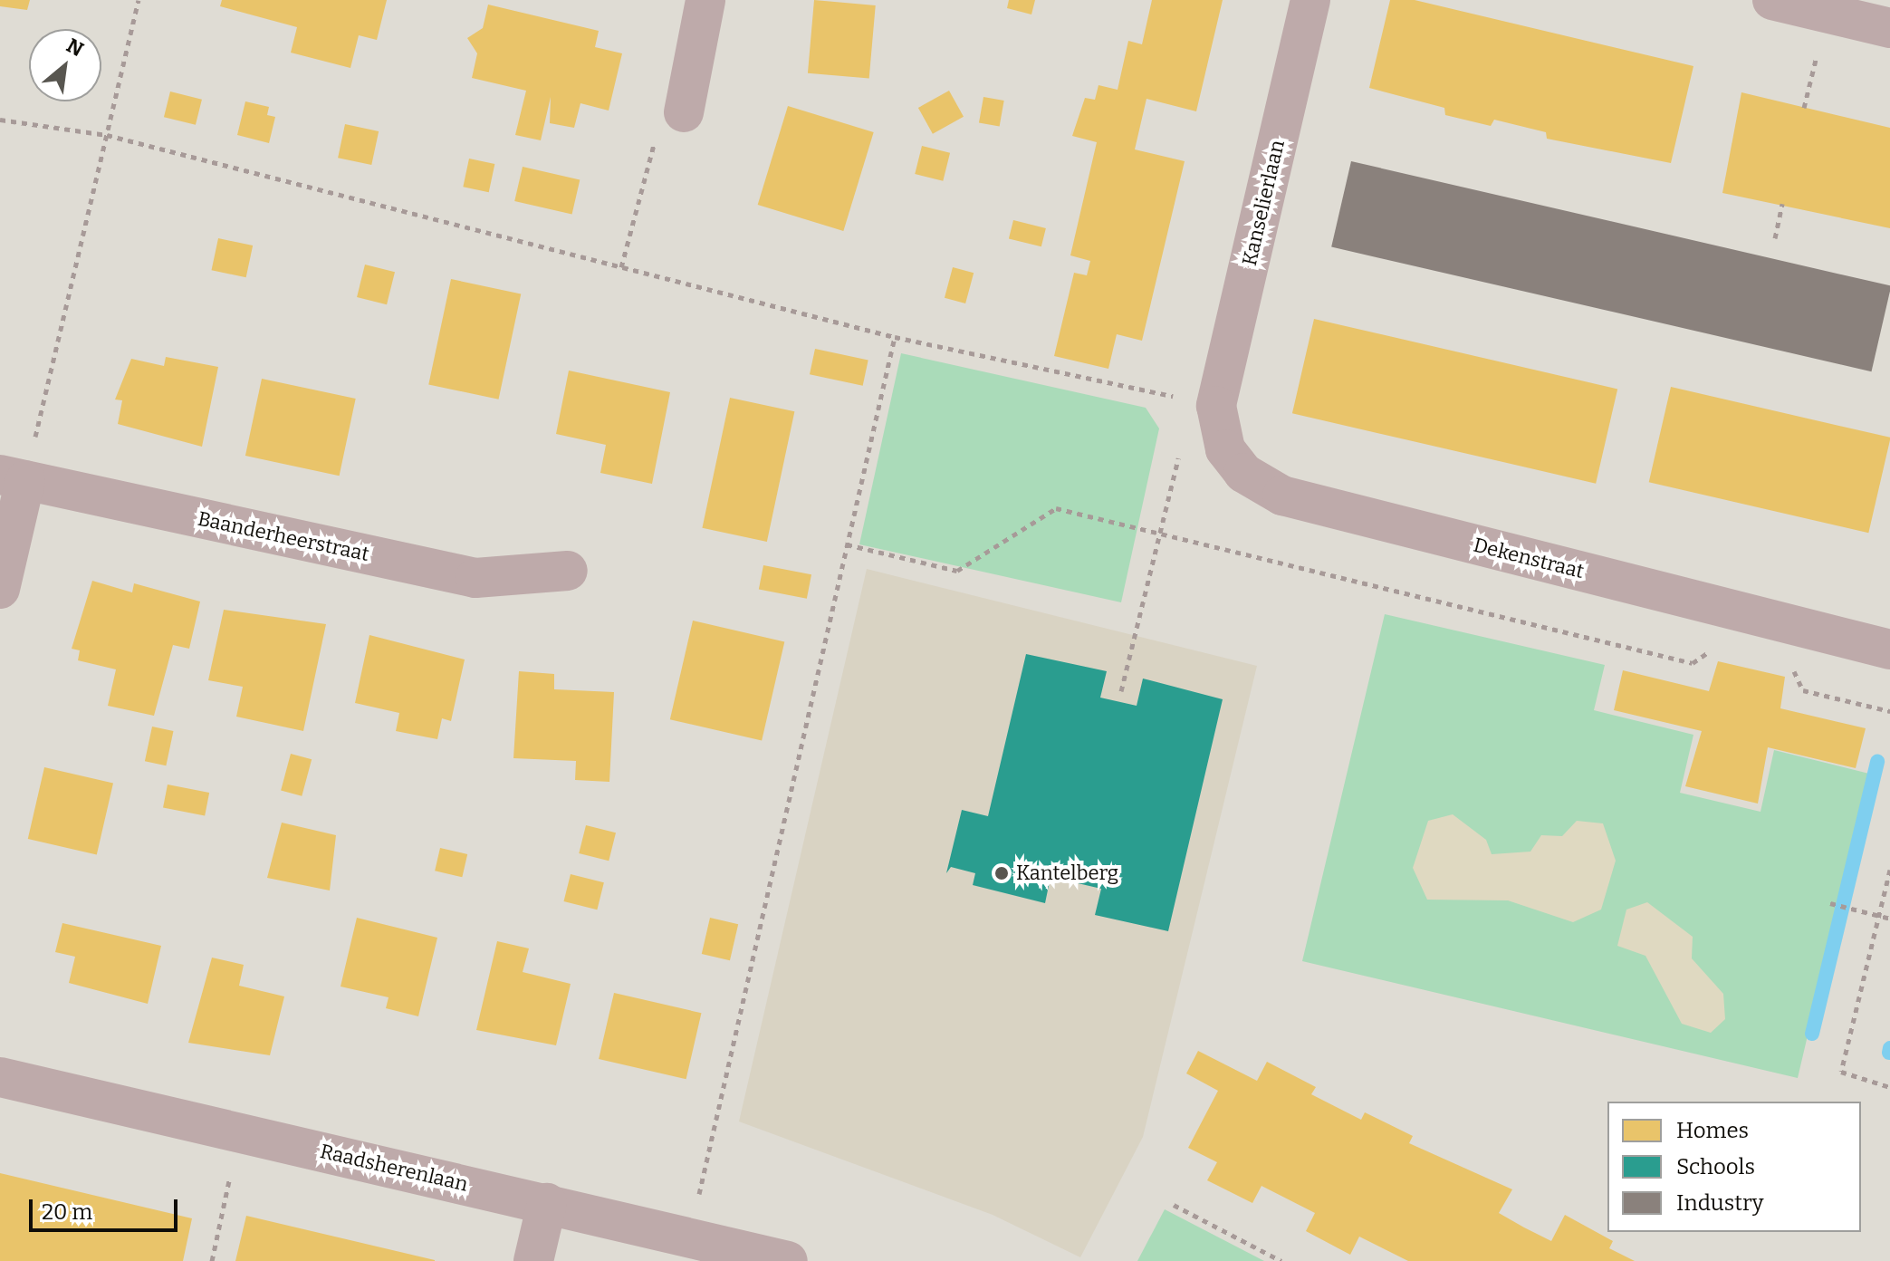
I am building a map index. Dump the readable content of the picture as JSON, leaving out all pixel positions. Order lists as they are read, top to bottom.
{
  "streets": {
    "street": [
      "Kanselierlaan",
      "Baanderheerstraat",
      "Dekenstraat",
      "Raadsherenlaan"
    ]
  },
  "crossings": [
    ["Kanselierlaan", "Dekenstraat"]
  ],
  "places": ["Kantelberg"],
  "legend": ["Homes", "Schools", "Industry"],
  "scale_bar": "20 m",
  "north": "top right"
}
